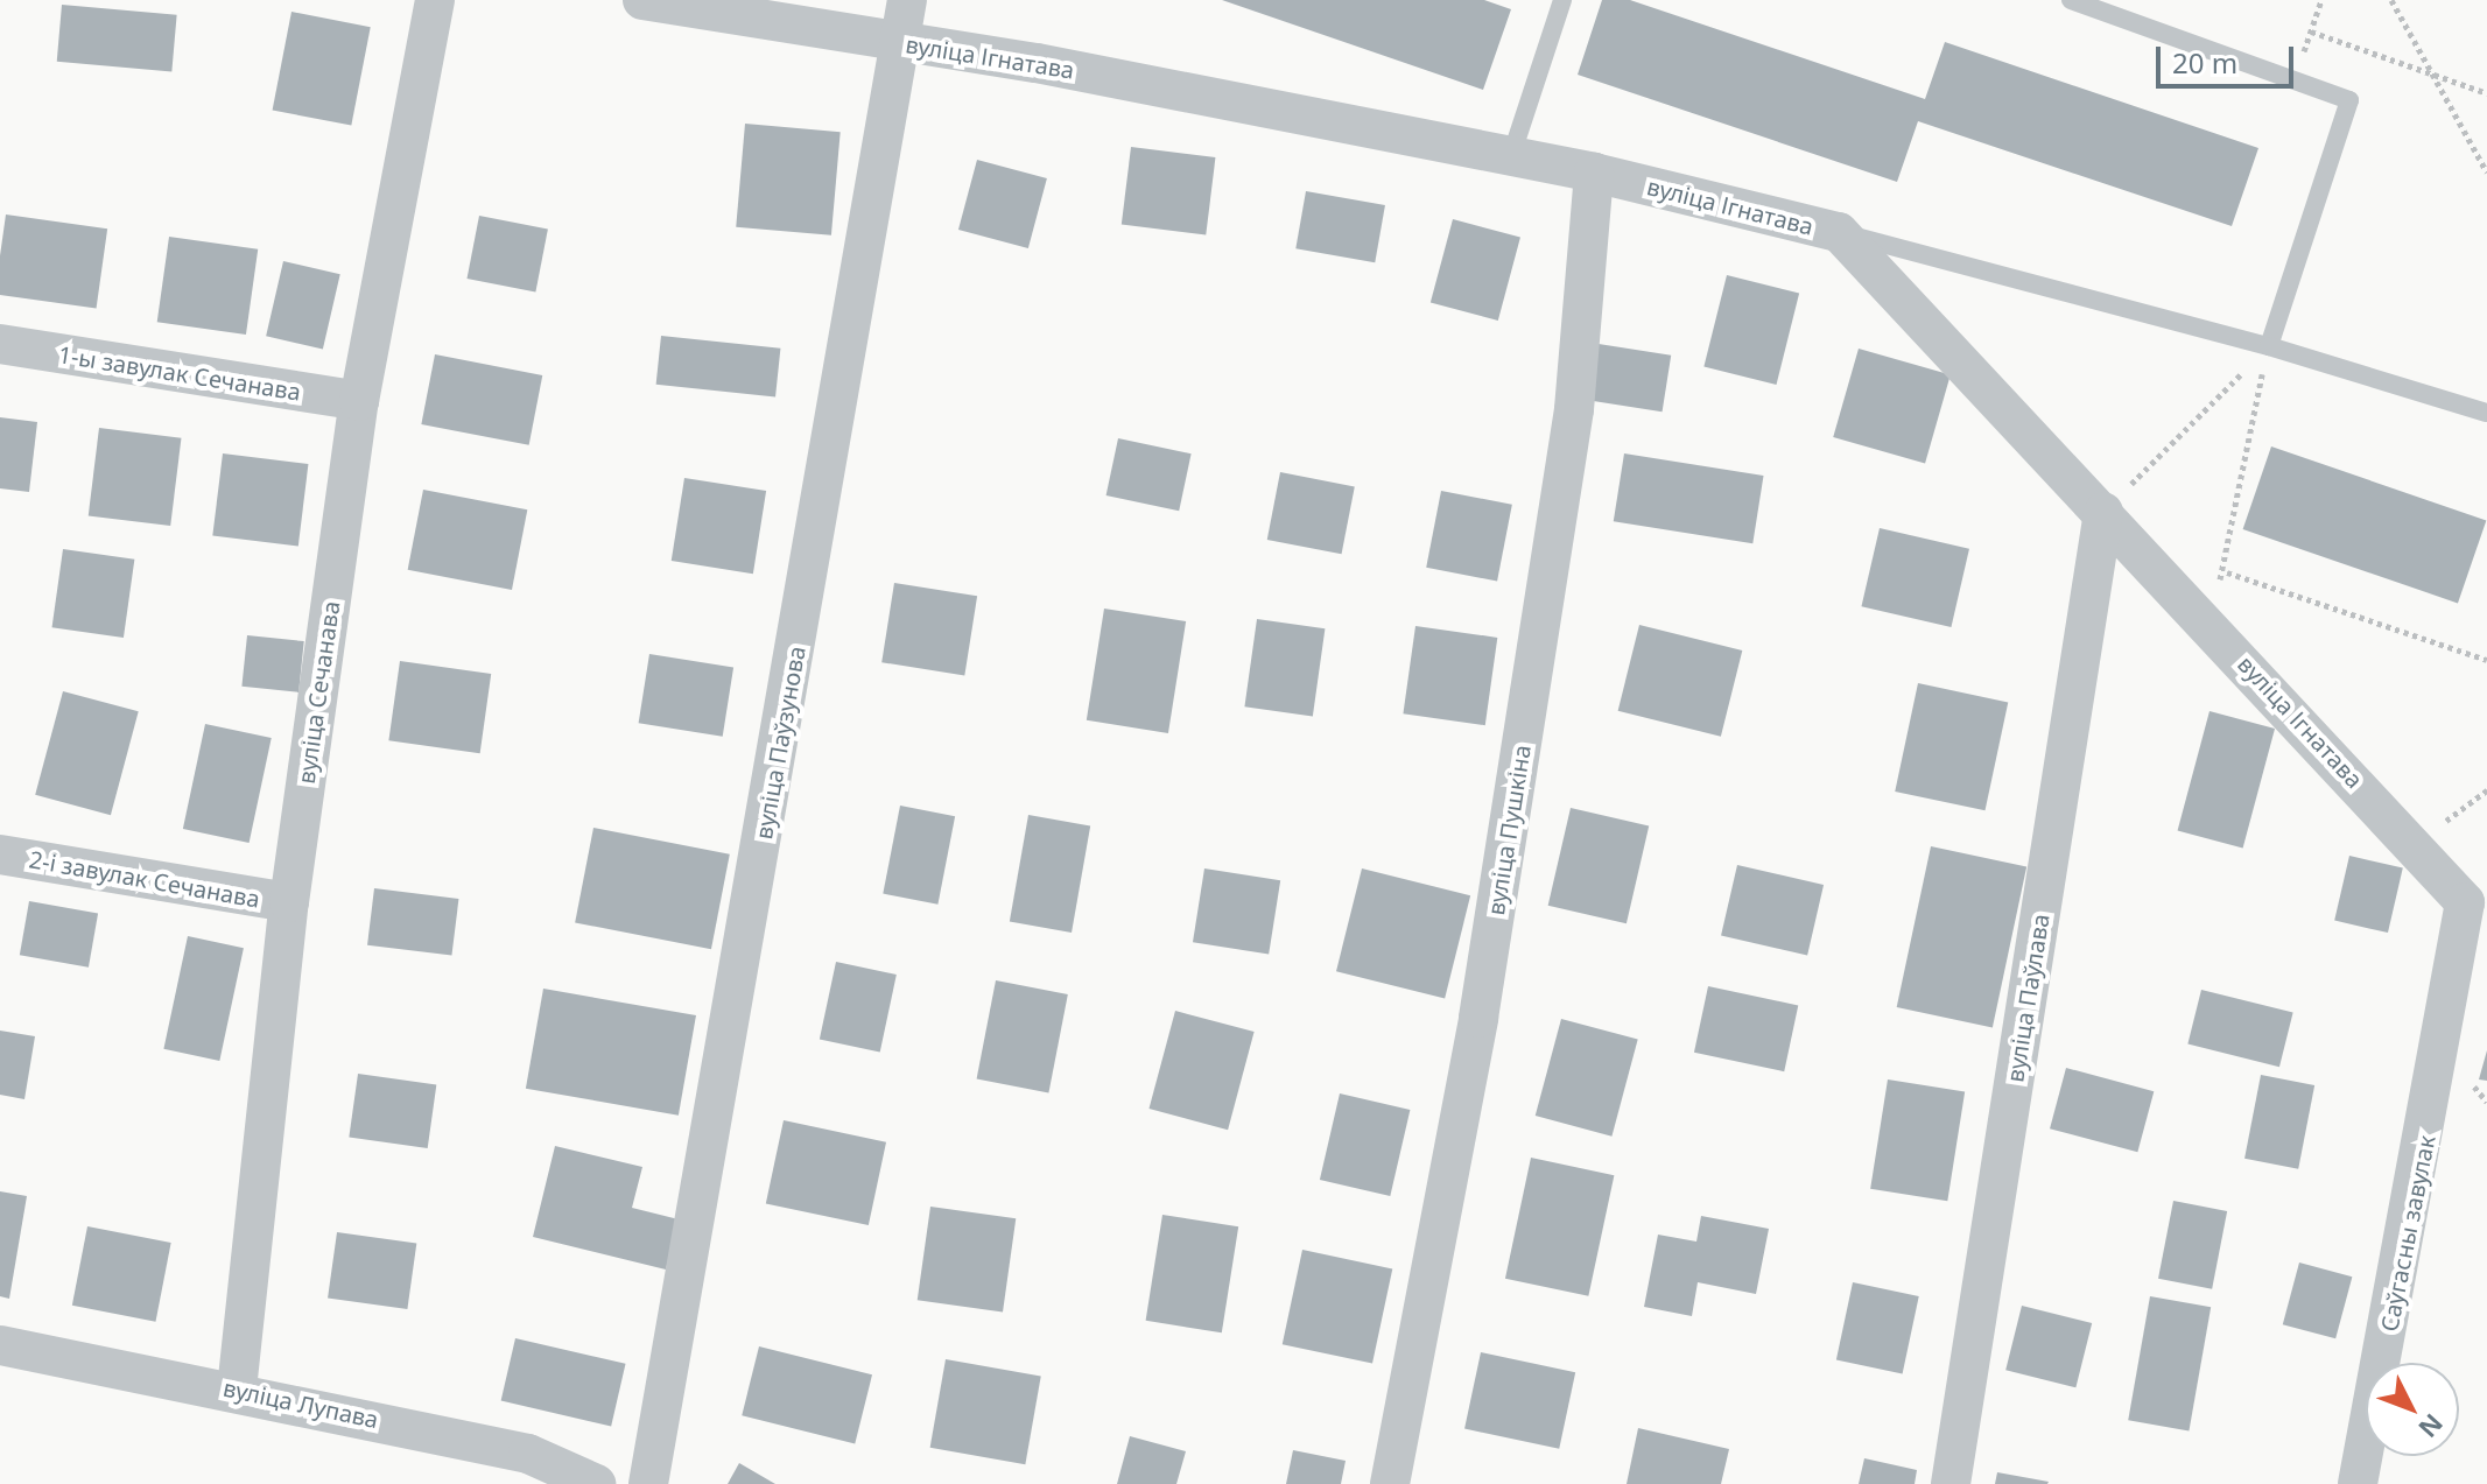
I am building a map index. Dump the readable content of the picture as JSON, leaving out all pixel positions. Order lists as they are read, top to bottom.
{
  "streets": {
    "street": [
      "вуліца Ігнатава",
      "1-ы завулак Сечанава",
      "вуліца Сечанава",
      "вуліца Паўзунова",
      "вуліца Пушкіна",
      "2-і завулак Сечанава",
      "вуліца Паўлава",
      "Саўгасны завулак",
      "вуліца Лупава"
    ]
  },
  "crossings": [
    ["вуліца Ігнатава", "вуліца Паўзунова"],
    ["вуліца Ігнатава", "вуліца Пушкіна"],
    ["вуліца Ігнатава", "вуліца Паўлава"],
    ["вуліца Ігнатава", "Саўгасны завулак"],
    ["1-ы завулак Сечанава", "вуліца Сечанава"],
    ["вуліца Сечанава", "2-і завулак Сечанава"],
    ["вуліца Сечанава", "вуліца Лупава"]
  ],
  "scale_bar": "20 m",
  "north": "bottom right"
}
